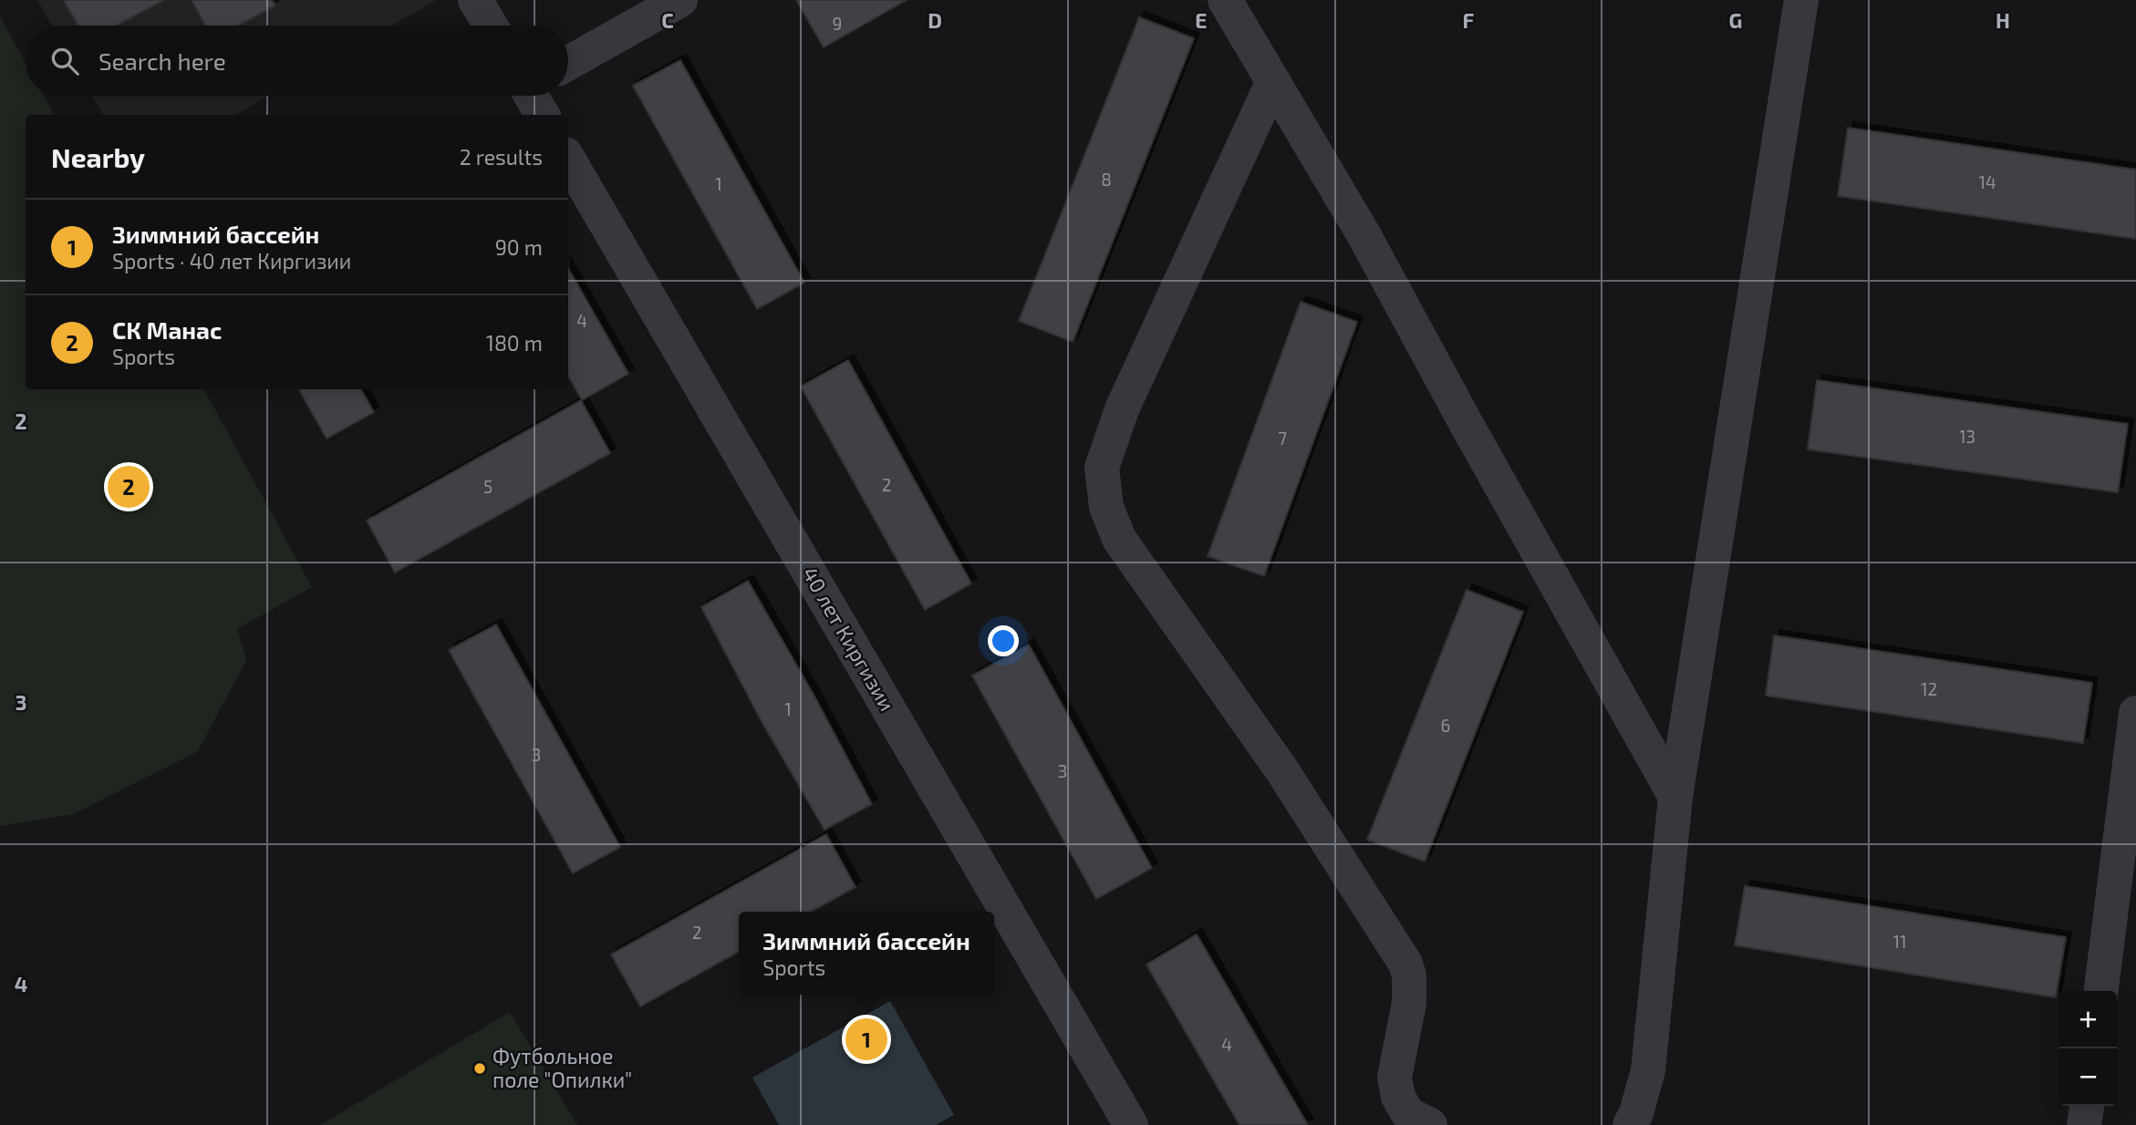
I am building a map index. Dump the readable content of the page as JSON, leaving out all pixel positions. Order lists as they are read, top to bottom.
{
  "streets": {
    "street": ["40 лет Киргизии"]
  },
  "places": ["Футбольное поле \"Опилки\""],
  "house_numbers": [
    "9",
    "8",
    "14",
    "1",
    "4",
    "13",
    "7",
    "2",
    "5",
    "12",
    "1",
    "6",
    "3",
    "3",
    "2",
    "11",
    "4"
  ],
  "page": {
    "search": "Search here",
    "heading": ["Nearby", "2 results"],
    "list": [
      {
        "mark": "1",
        "name": "Зиммний бассейн",
        "note": "Sports · 40 лет Киргизии",
        "value": "90 m"
      },
      {
        "mark": "2",
        "name": "СК Манас",
        "note": "Sports",
        "value": "180 m"
      }
    ],
    "pins": ["2", "1"],
    "popup": ["Зиммний бассейн", "Sports"],
    "map_buttons": ["+", "−"]
  },
  "grid": {
    "columns": [
      "C",
      "D",
      "E",
      "F",
      "G",
      "H"
    ],
    "rows": ["2", "3", "4"]
  }
}
